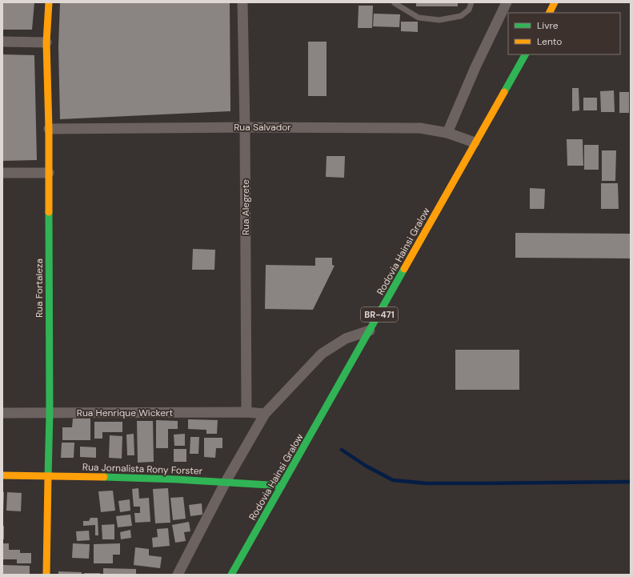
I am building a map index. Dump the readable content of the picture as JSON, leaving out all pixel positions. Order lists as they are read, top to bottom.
{
  "streets": {
    "street": [
      "Rua Salvador",
      "Rua Alegrete",
      "Rodovia Hainsi Gralow",
      "Rua Fortaleza",
      "BR-471",
      "Rua Henrique Wickert",
      "Rua Jornalista Rony Forster"
    ]
  },
  "crossings": [
    ["Rua Salvador", "Rua Alegrete"],
    ["Rua Salvador", "Rodovia Hainsi Gralow"],
    ["Rua Salvador", "Rua Fortaleza"],
    ["Rua Alegrete", "Rua Henrique Wickert"],
    ["Rodovia Hainsi Gralow", "Rua Jornalista Rony Forster"],
    ["Rua Fortaleza", "Rua Henrique Wickert"],
    ["Rua Fortaleza", "Rua Jornalista Rony Forster"]
  ],
  "legend": ["Livre", "Lento"]
}
